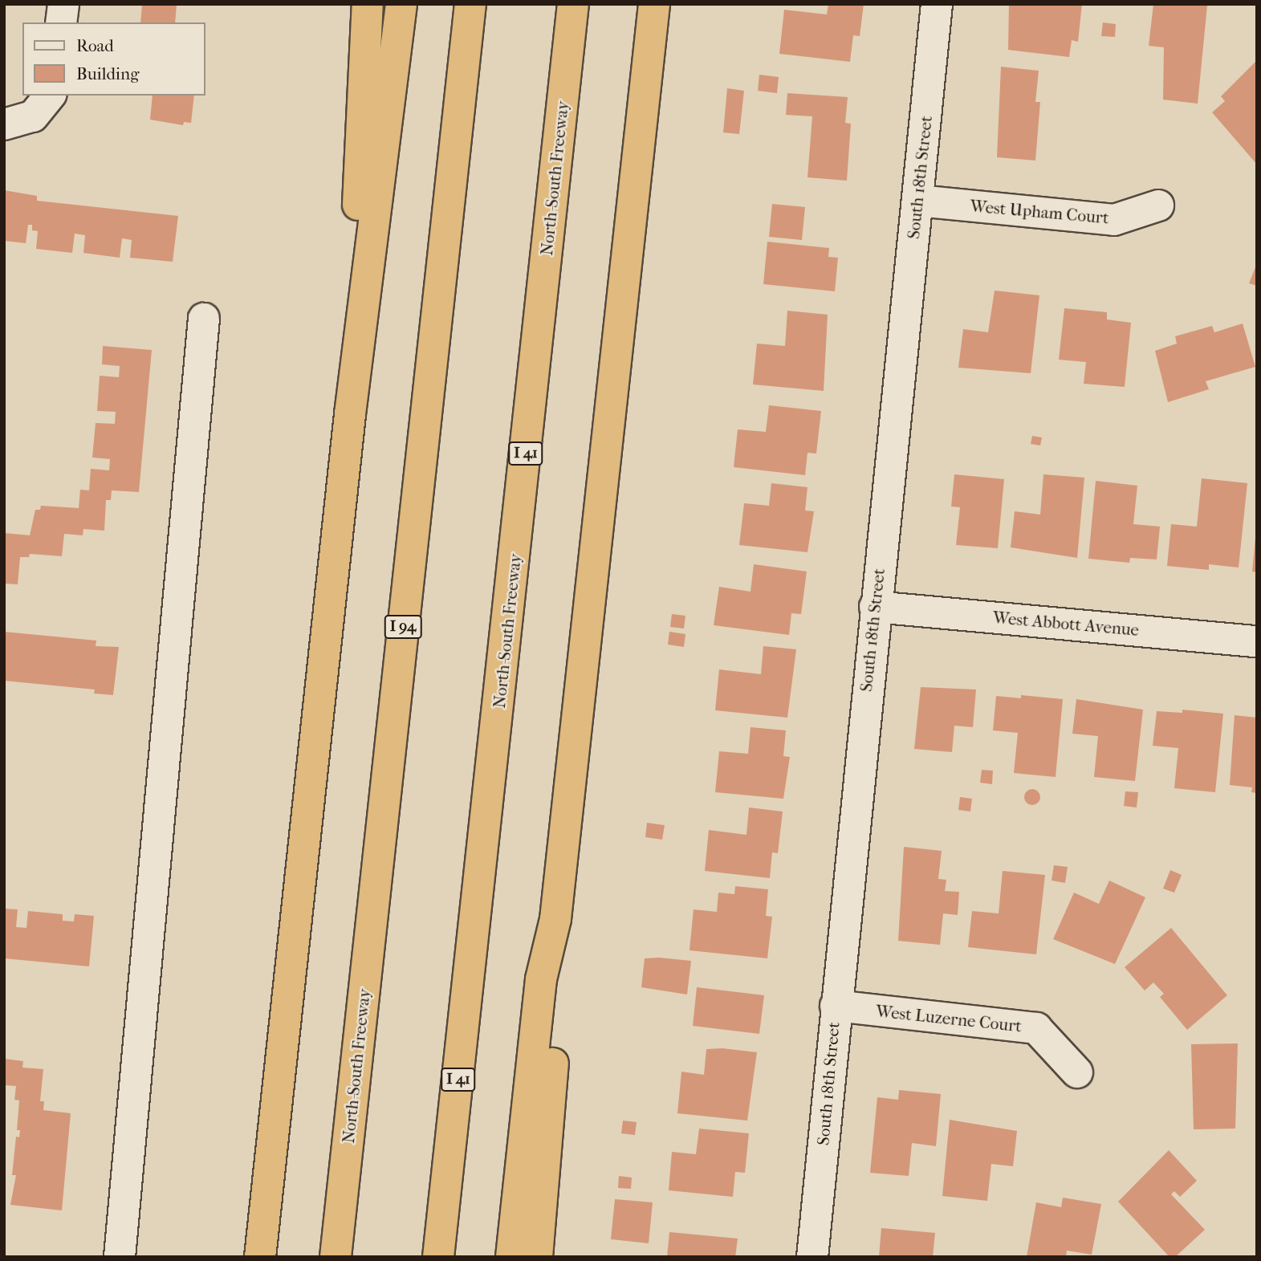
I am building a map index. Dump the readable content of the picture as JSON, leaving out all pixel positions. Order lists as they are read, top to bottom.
{
  "streets": {
    "highway": ["North-South Freeway", "I 41", "I 94"],
    "street": [
      "South 18th Street",
      "West Upham Court",
      "West Abbott Avenue",
      "West Luzerne Court"
    ]
  },
  "crossings": [
    ["South 18th Street", "West Upham Court"],
    ["South 18th Street", "West Abbott Avenue"],
    ["South 18th Street", "West Luzerne Court"]
  ],
  "legend": ["Road", "Building"]
}
